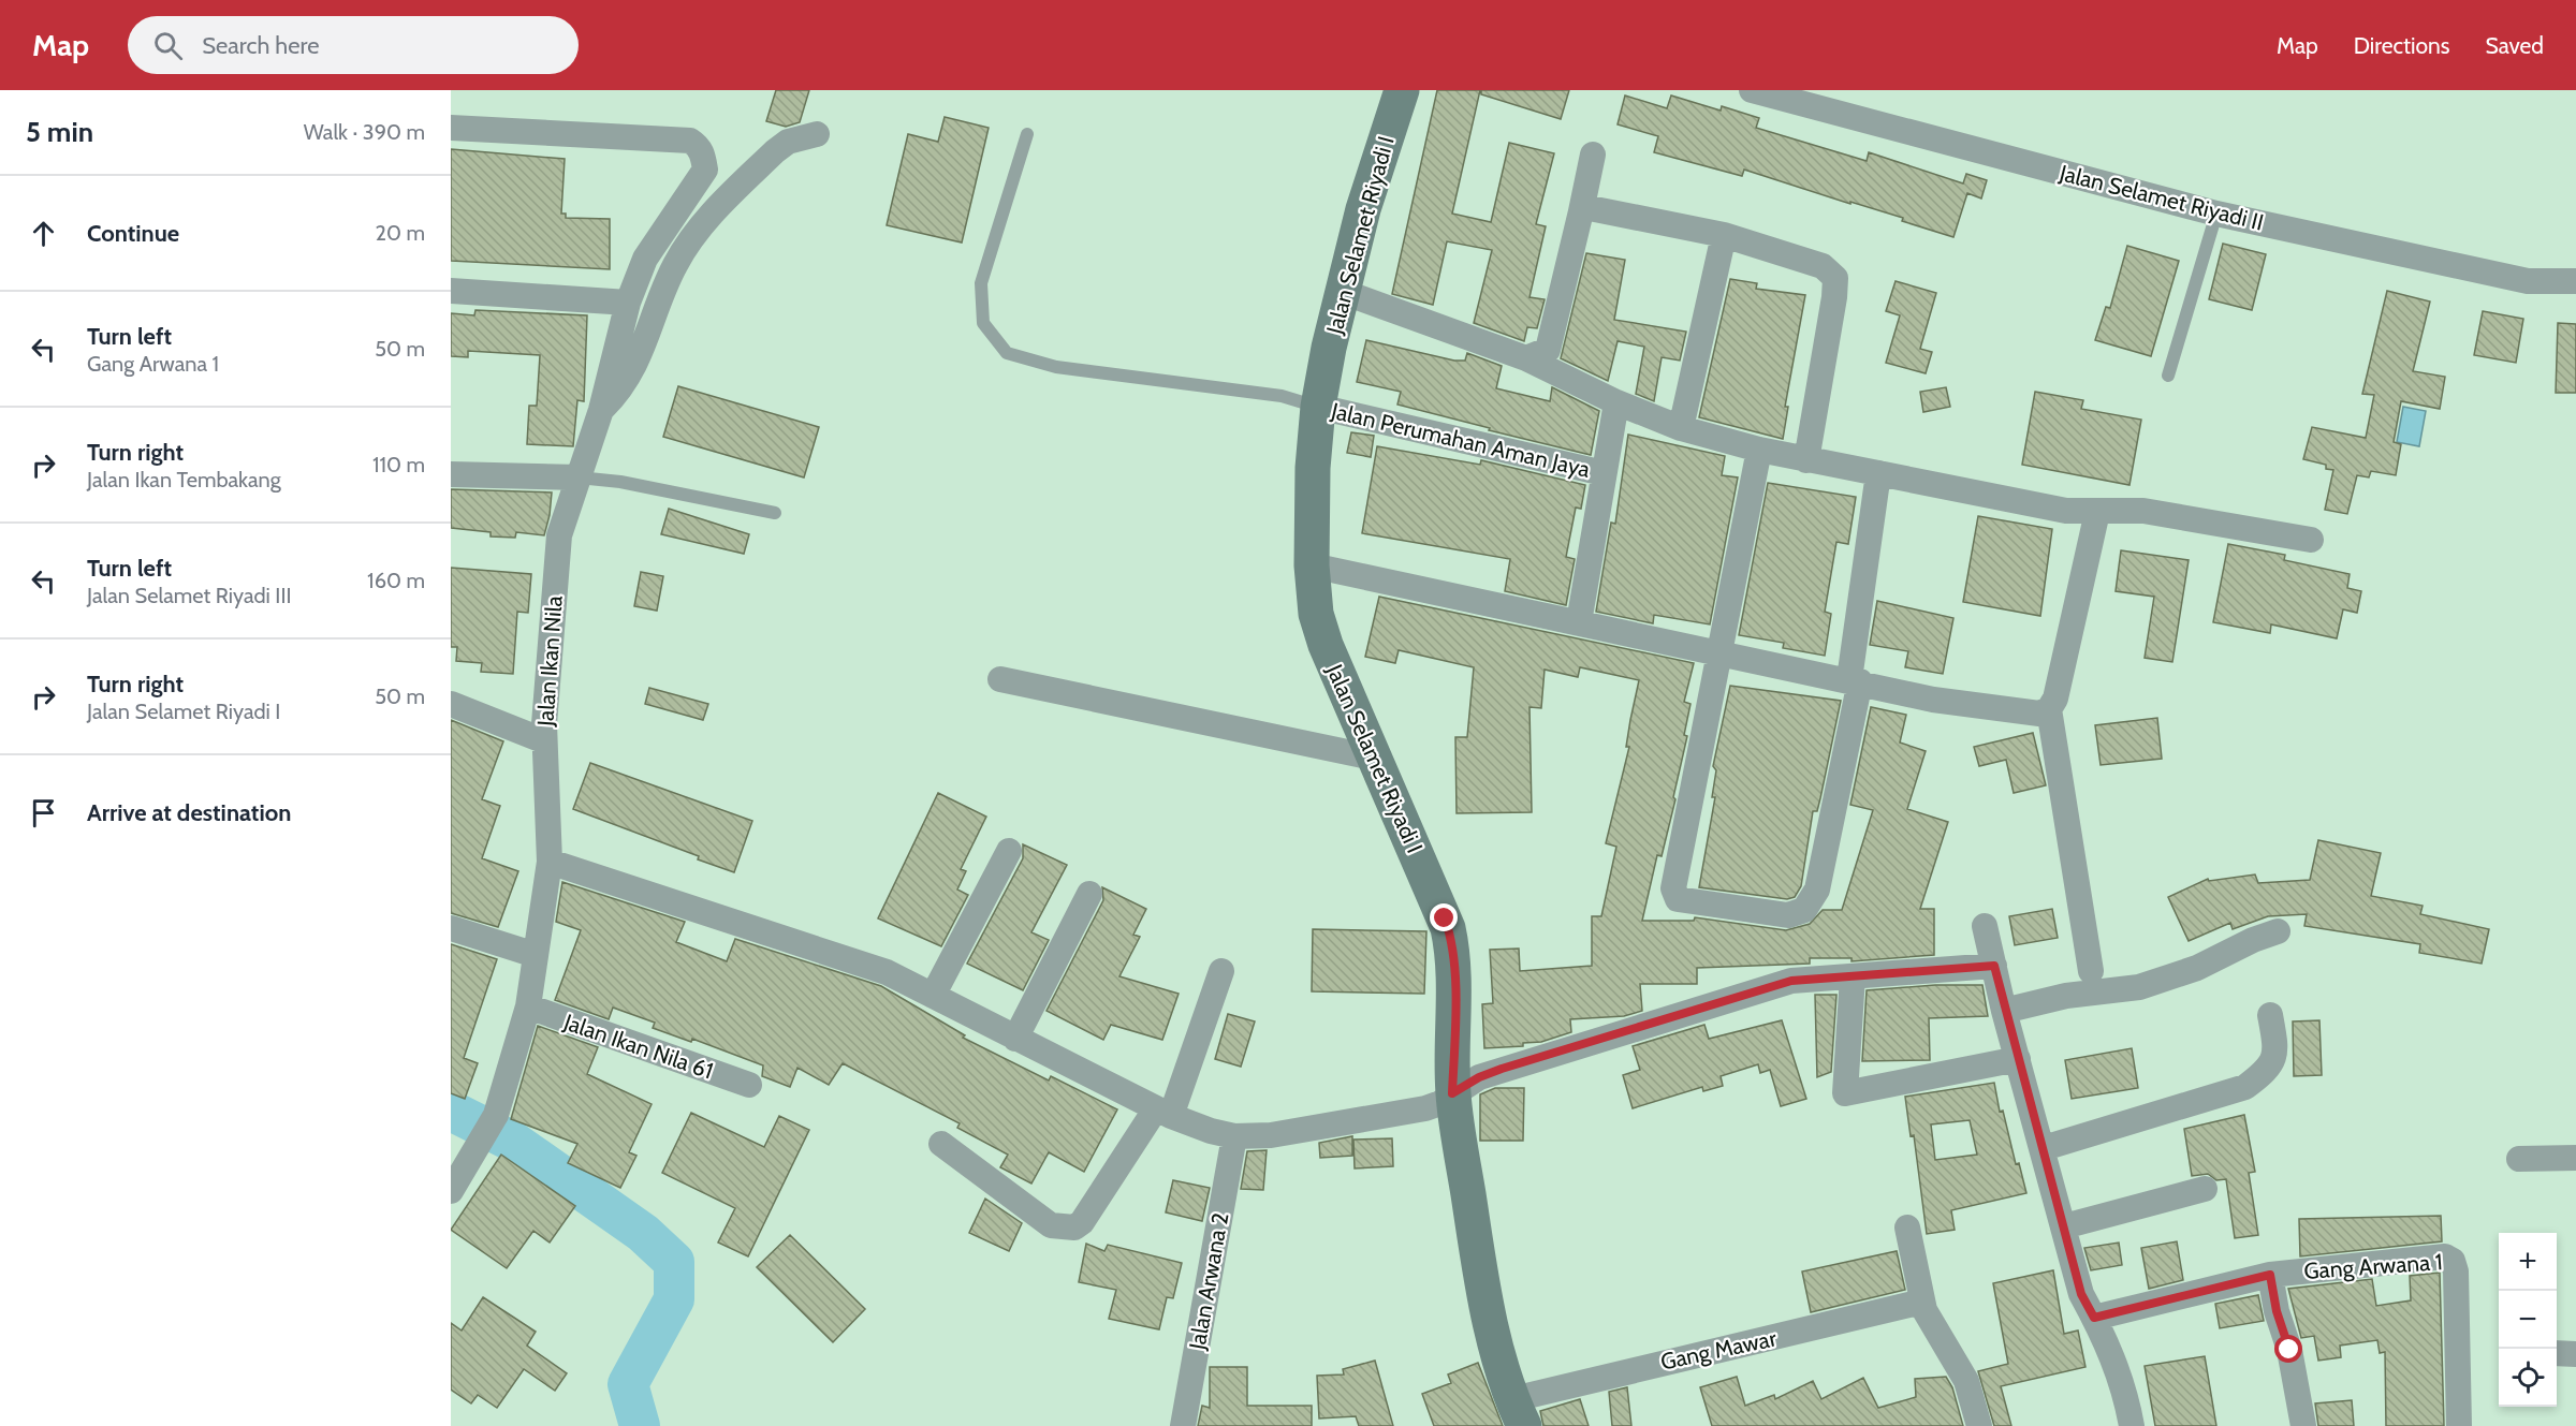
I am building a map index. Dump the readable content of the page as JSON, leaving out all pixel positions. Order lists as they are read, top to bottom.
{
  "streets": {
    "main road": ["Jalan Selamet Riyadi I"],
    "street": [
      "Jalan Selamet Riyadi II",
      "Jalan Perumahan Aman Jaya",
      "Jalan Ikan Nila",
      "Jalan Ikan Nila 61",
      "Gang Arwana 1",
      "Jalan Arwana 2",
      "Gang Mawar"
    ]
  },
  "crossings": [
    ["Jalan Selamet Riyadi I", "Jalan Perumahan Aman Jaya"],
    ["Jalan Selamet Riyadi I", "Gang Mawar"],
    ["Jalan Ikan Nila", "Jalan Ikan Nila 61"]
  ],
  "page": {
    "header": "Map",
    "search": "Search here",
    "nav": ["Map", "Directions", "Saved"],
    "heading": ["5 min", "Walk · 390 m"],
    "list": [
      ["Continue", "20 m"],
      ["Turn left", "Gang Arwana 1", "50 m"],
      ["Turn right", "Jalan Ikan Tembakang", "110 m"],
      ["Turn left", "Jalan Selamet Riyadi III", "160 m"],
      ["Turn right", "Jalan Selamet Riyadi I", "50 m"],
      "Arrive at destination"
    ],
    "map_buttons": ["+", "−"]
  }
}
